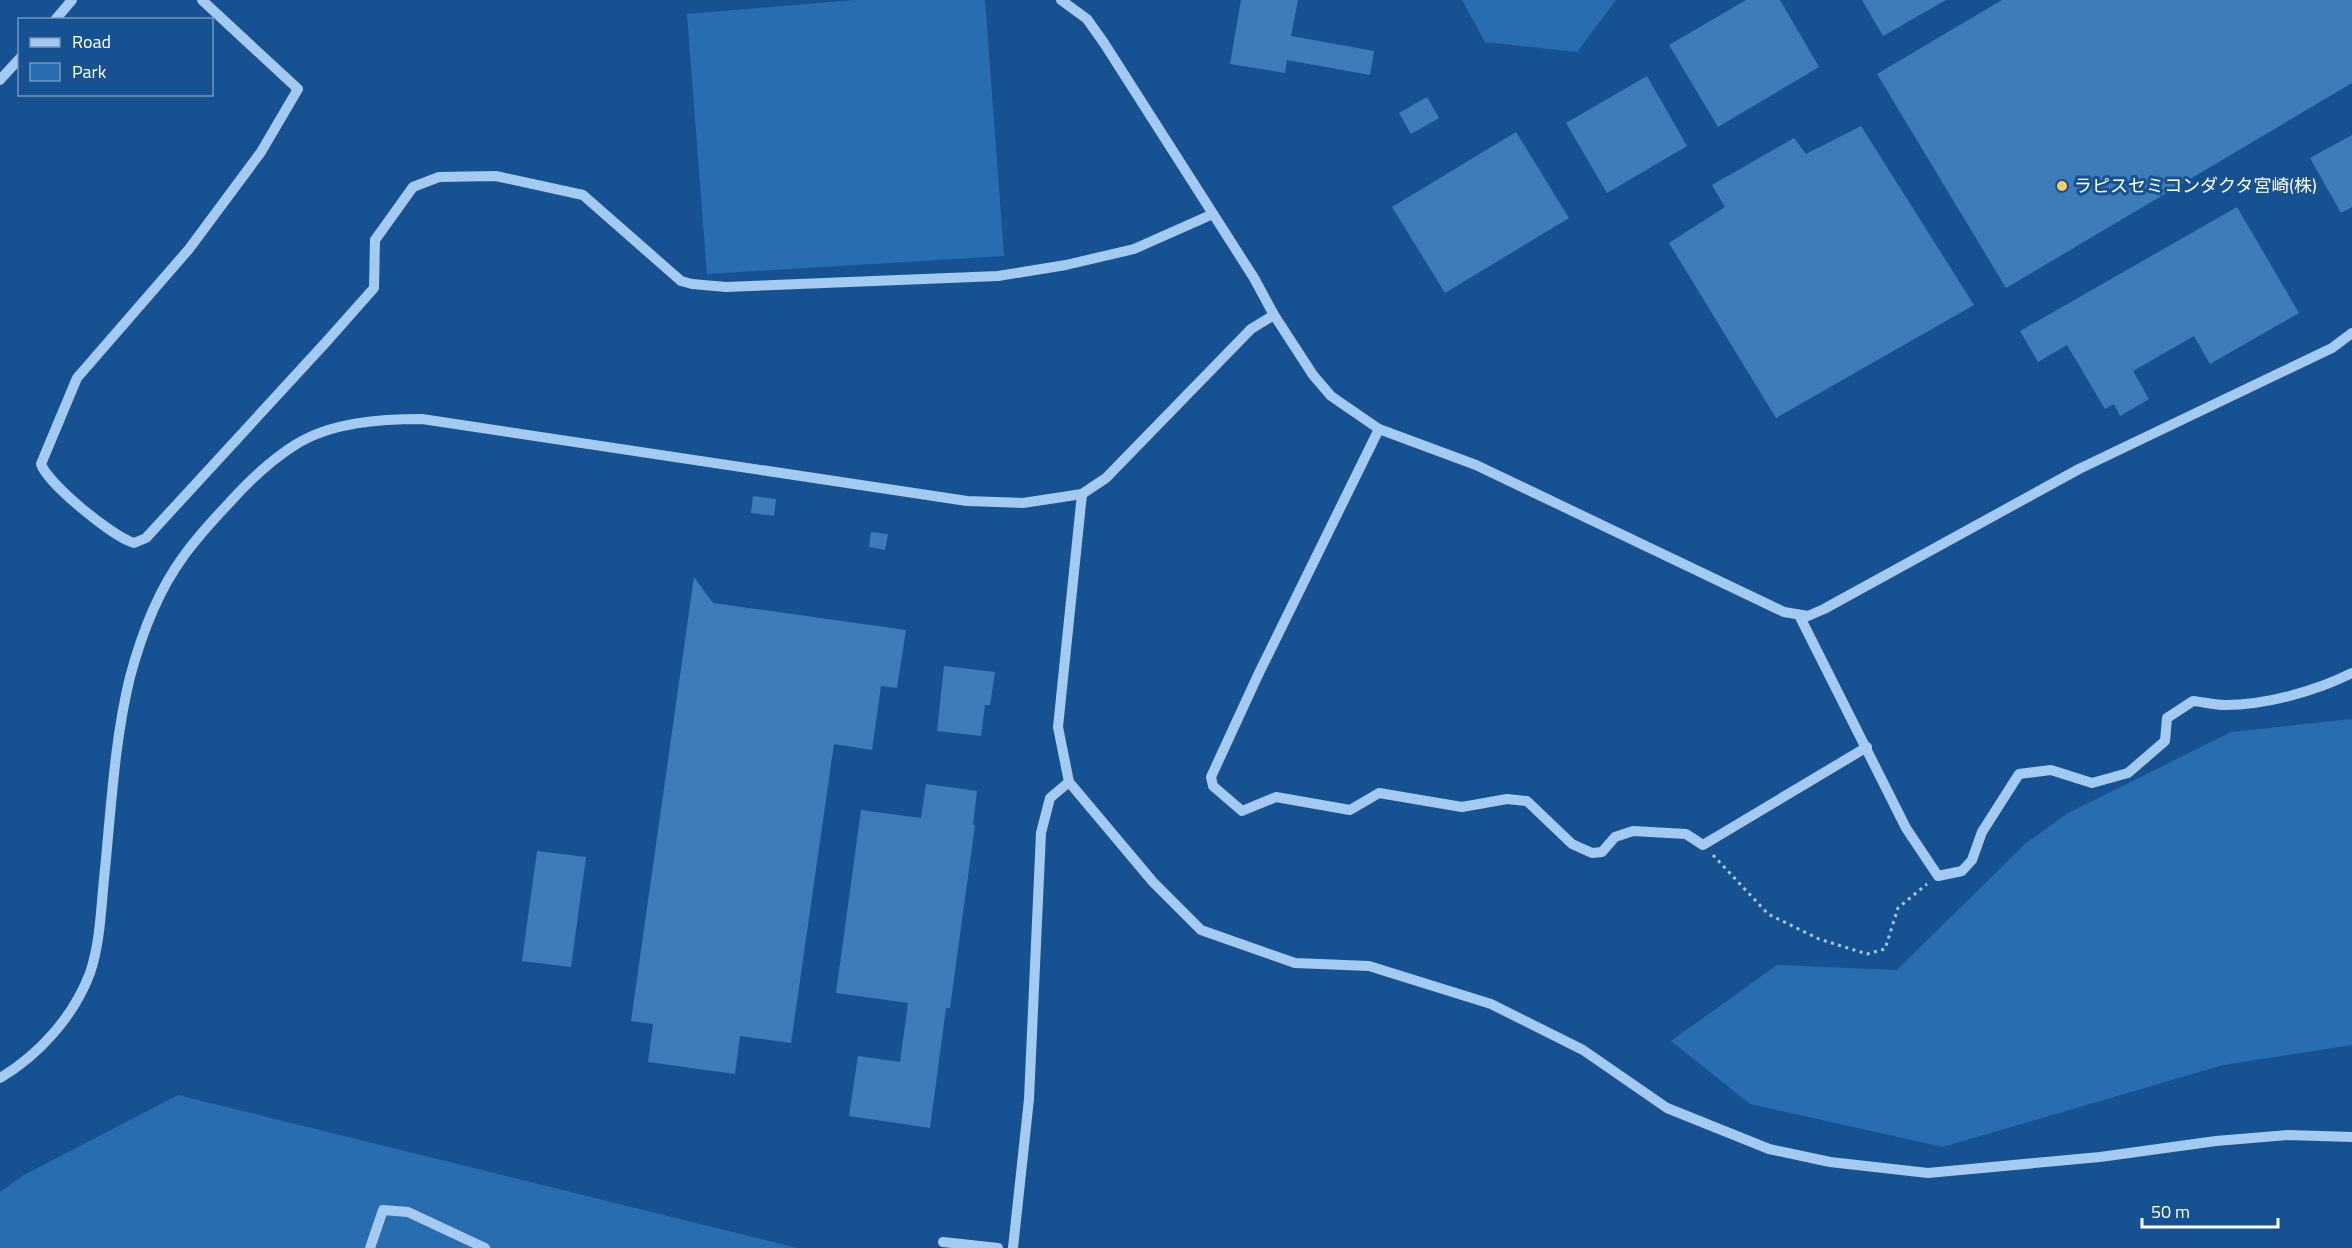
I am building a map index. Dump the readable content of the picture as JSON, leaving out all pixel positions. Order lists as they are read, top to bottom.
{
  "places": ["ラピスセミコンダクタ宮崎(株)"],
  "legend": ["Road", "Park"],
  "scale_bar": "50 m"
}
